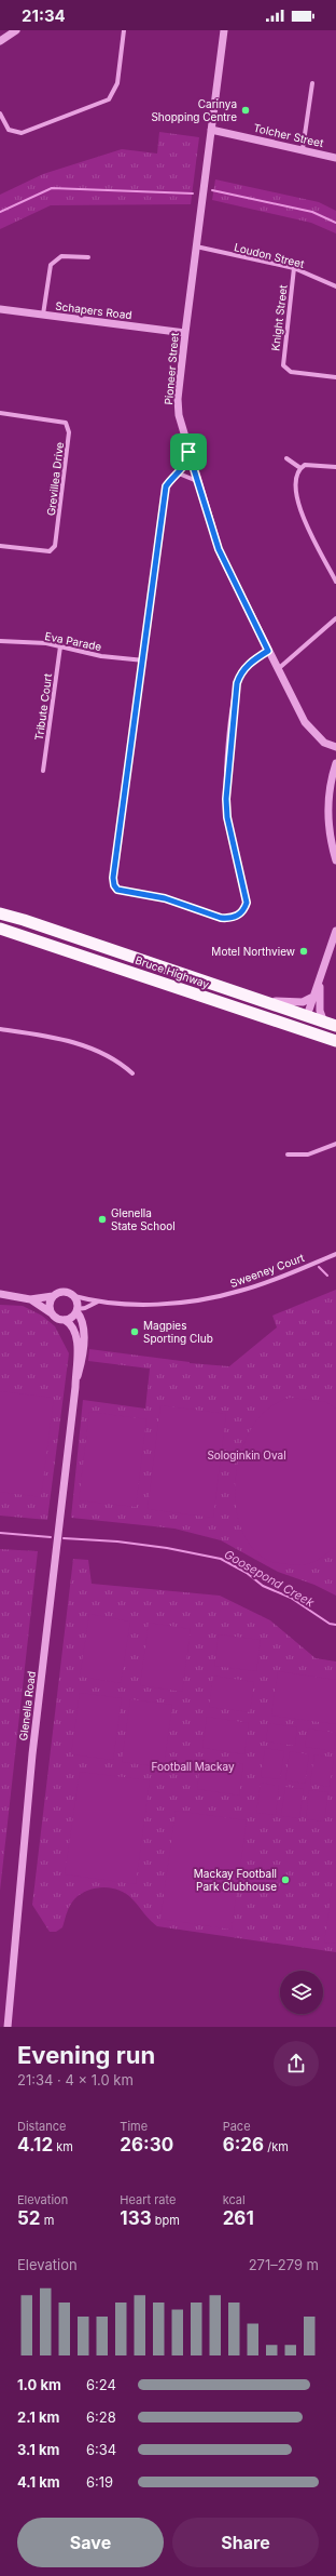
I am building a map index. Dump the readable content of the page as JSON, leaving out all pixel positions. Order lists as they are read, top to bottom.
{
  "streets": {
    "highway": ["Bruce Highway"],
    "street": [
      "Tolcher Street",
      "Loudon Street",
      "Schapers Road",
      "Knight Street",
      "Pioneer Street",
      "Grevillea Drive",
      "Eva Parade",
      "Tribute Court",
      "Sweeney Court",
      "Glenella Road"
    ]
  },
  "crossings": [
    ["Tolcher Street", "Pioneer Street"],
    ["Loudon Street", "Knight Street"],
    ["Loudon Street", "Pioneer Street"],
    ["Schapers Road", "Pioneer Street"],
    ["Eva Parade", "Tribute Court"],
    ["Sweeney Court", "Glenella Road"]
  ],
  "water": ["Goosepond Creek"],
  "parks": ["Sologinkin Oval", "Football Mackay"],
  "places": [
    "Carinya Shopping Centre",
    "Motel Northview",
    "Glenella State School",
    "Magpies Sporting Club",
    "Mackay Football Park Clubhouse"
  ],
  "page": {
    "status": "21:34",
    "heading": ["Evening run", "21:34 · 4 × 1.0 km"],
    "stats": [
      ["Distance", "4.12 km"],
      ["Time", "26:30"],
      ["Pace", "6:26 /km"],
      ["Elevation", "52 m"],
      ["Heart rate", "133 bpm"],
      ["kcal", "261"]
    ],
    "chart": ["Elevation", "271–279 m"],
    "list": [
      {
        "name": "1.0 km",
        "note": "6:24"
      },
      {
        "name": "2.1 km",
        "note": "6:28"
      },
      {
        "name": "3.1 km",
        "note": "6:34"
      },
      {
        "name": "4.1 km",
        "note": "6:19"
      }
    ],
    "buttons": ["Save", "Share"]
  }
}
